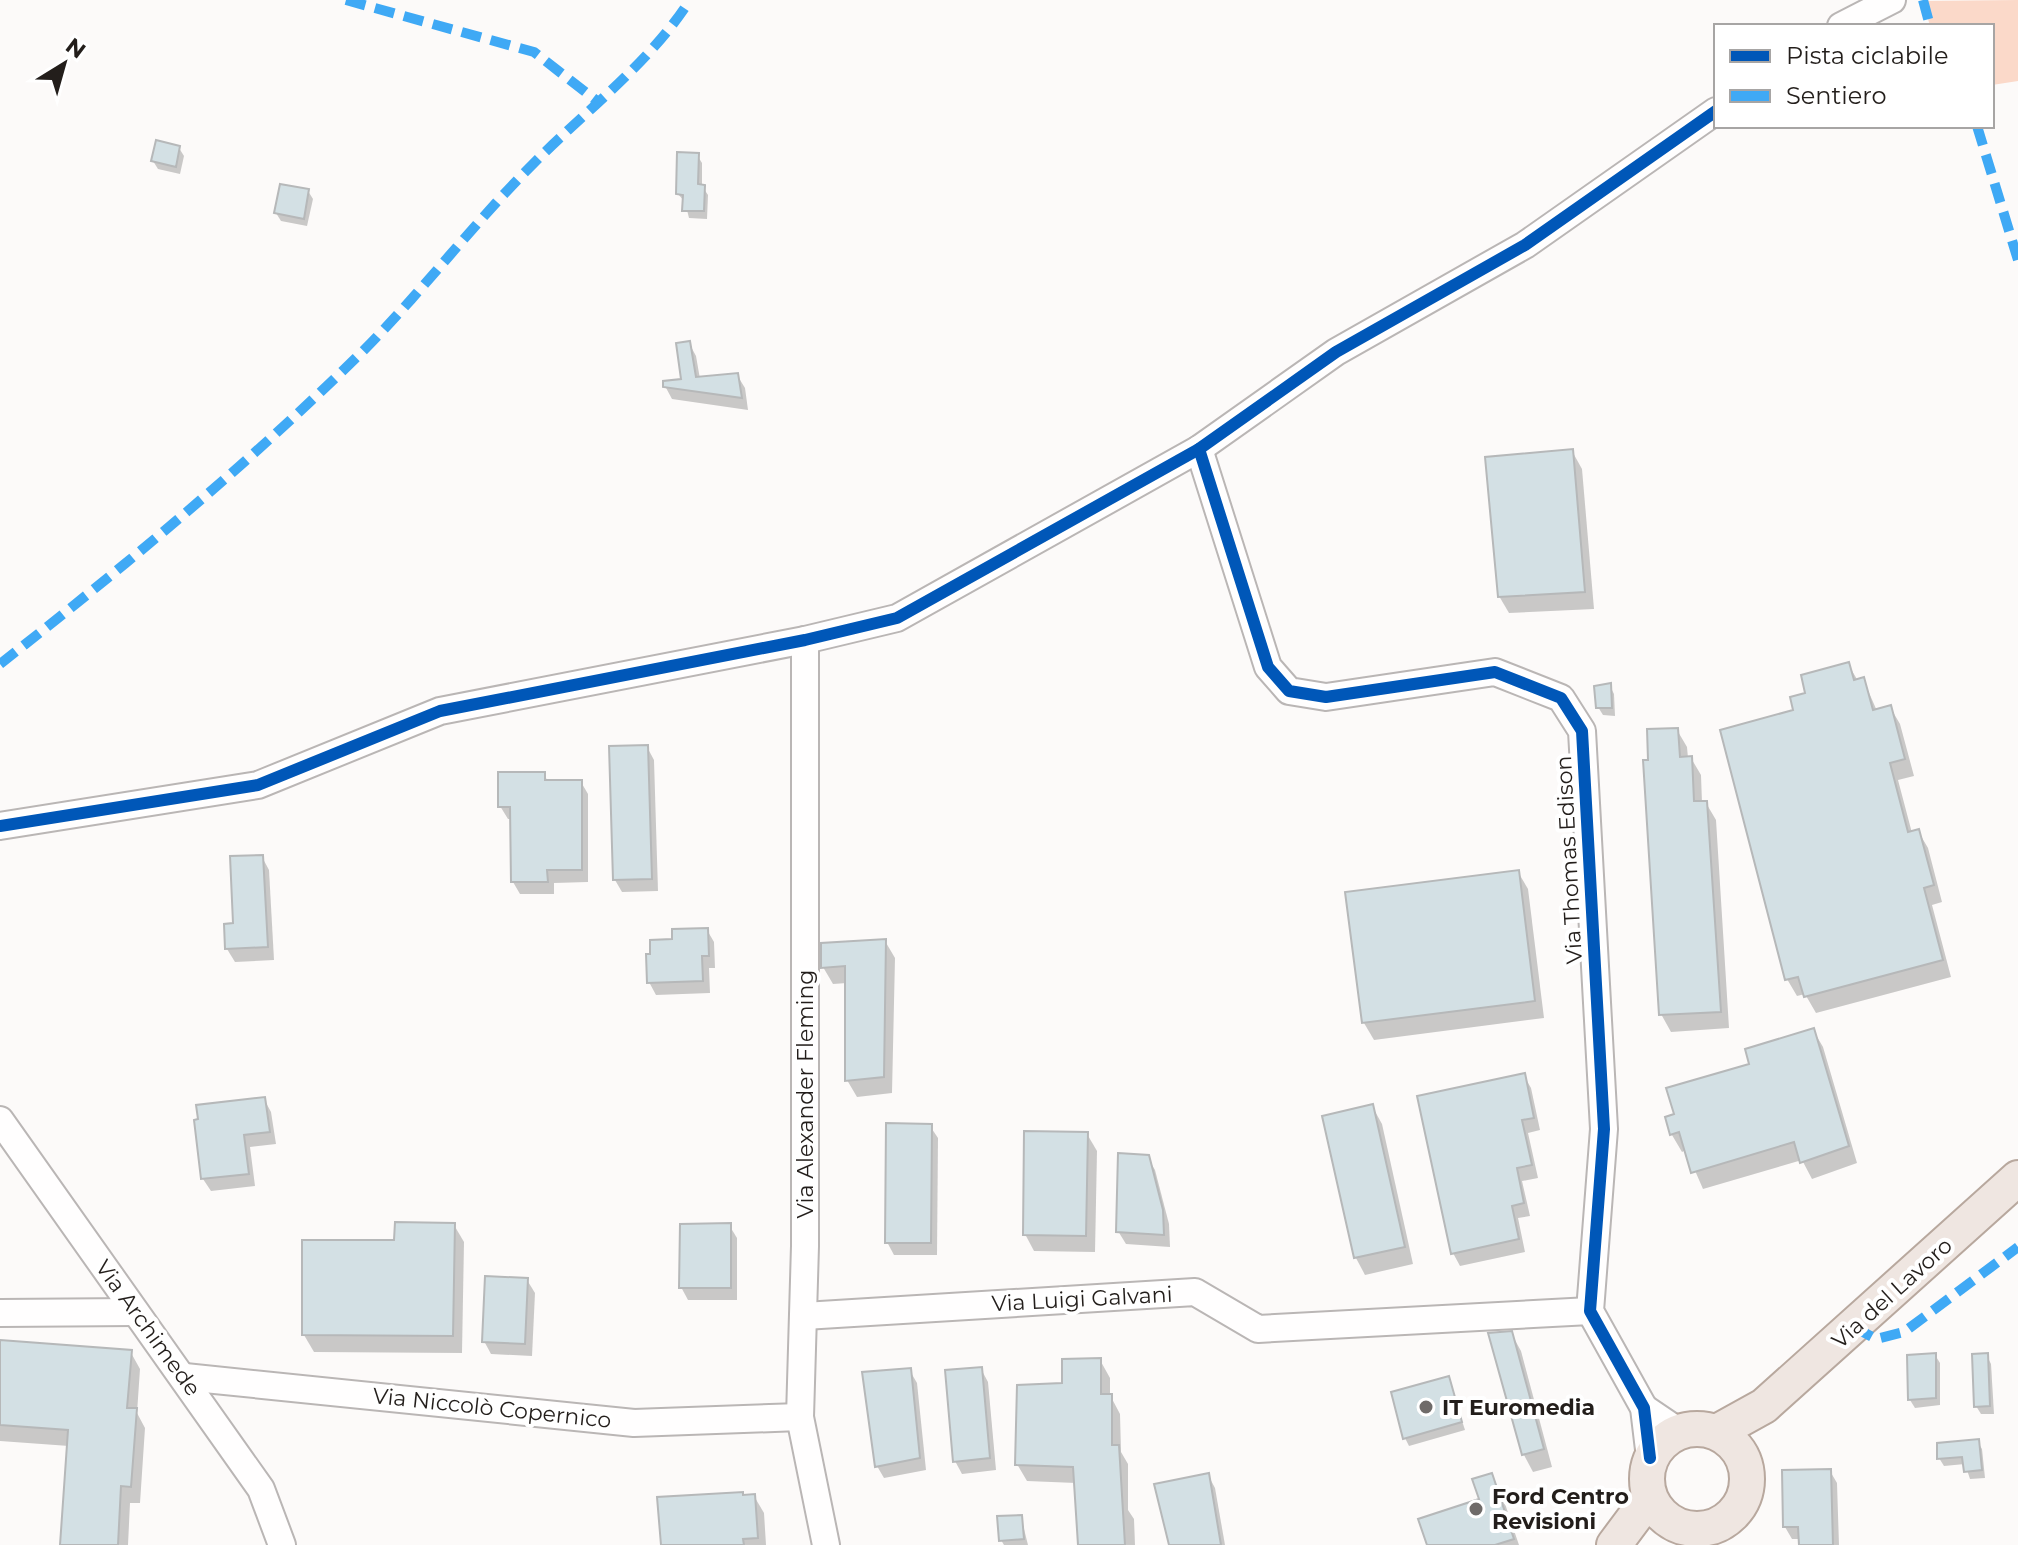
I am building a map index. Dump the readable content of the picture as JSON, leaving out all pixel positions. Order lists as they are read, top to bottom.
{
  "streets": {
    "main road": ["Via del Lavoro"],
    "street": [
      "Via Thomas Edison",
      "Via Alexander Fleming",
      "Via Luigi Galvani",
      "Via Archimede",
      "Via Niccolò Copernico"
    ]
  },
  "crossings": [
    ["Via Thomas Edison", "Via Luigi Galvani"],
    ["Via Alexander Fleming", "Via Luigi Galvani"],
    ["Via Alexander Fleming", "Via Niccolò Copernico"],
    ["Via Archimede", "Via Niccolò Copernico"]
  ],
  "places": ["IT Euromedia", "Ford Centro Revisioni"],
  "legend": ["Pista ciclabile", "Sentiero"],
  "north": "top right"
}
